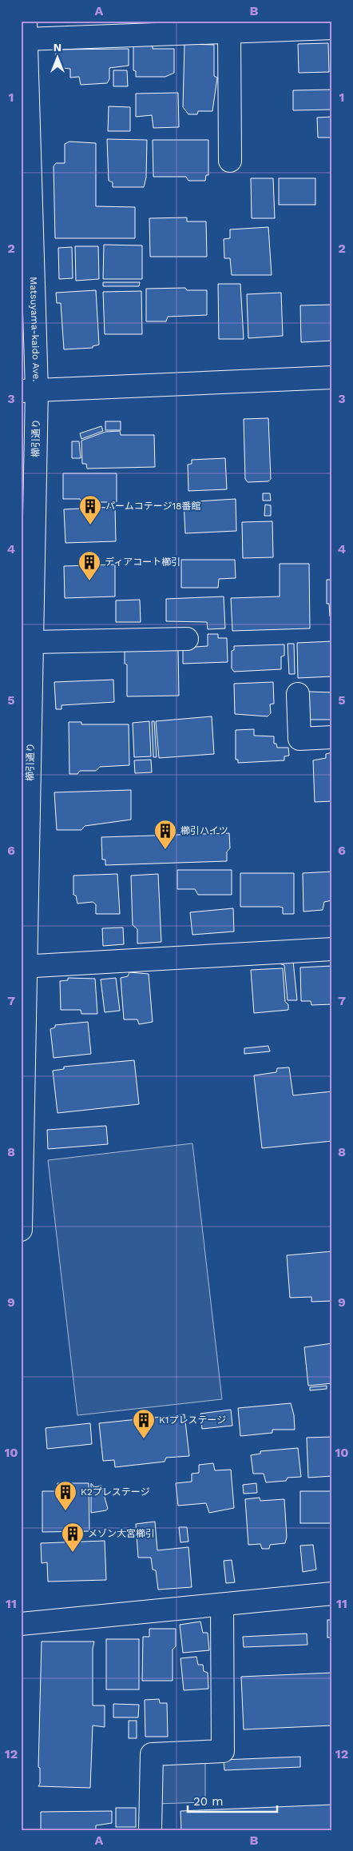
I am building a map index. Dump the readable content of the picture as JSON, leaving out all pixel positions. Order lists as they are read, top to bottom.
{
  "streets": {
    "street": ["Matsuyama-kaido Ave.", "櫛引通り"]
  },
  "crossings": [
    ["Matsuyama-kaido Ave.", "櫛引通り"]
  ],
  "places": {
    "building": [
      "パームコテージ18番館",
      "ディアコート櫛引",
      "櫛引ハイツ",
      "K1プレステージ",
      "K2プレステージ",
      "メゾン大宮櫛引"
    ]
  },
  "scale_bar": "20 m",
  "north": "top",
  "grid": {
    "columns": ["A", "B"],
    "rows": [
      "1",
      "2",
      "3",
      "4",
      "5",
      "6",
      "7",
      "8",
      "9",
      "10",
      "11",
      "12"
    ]
  }
}
